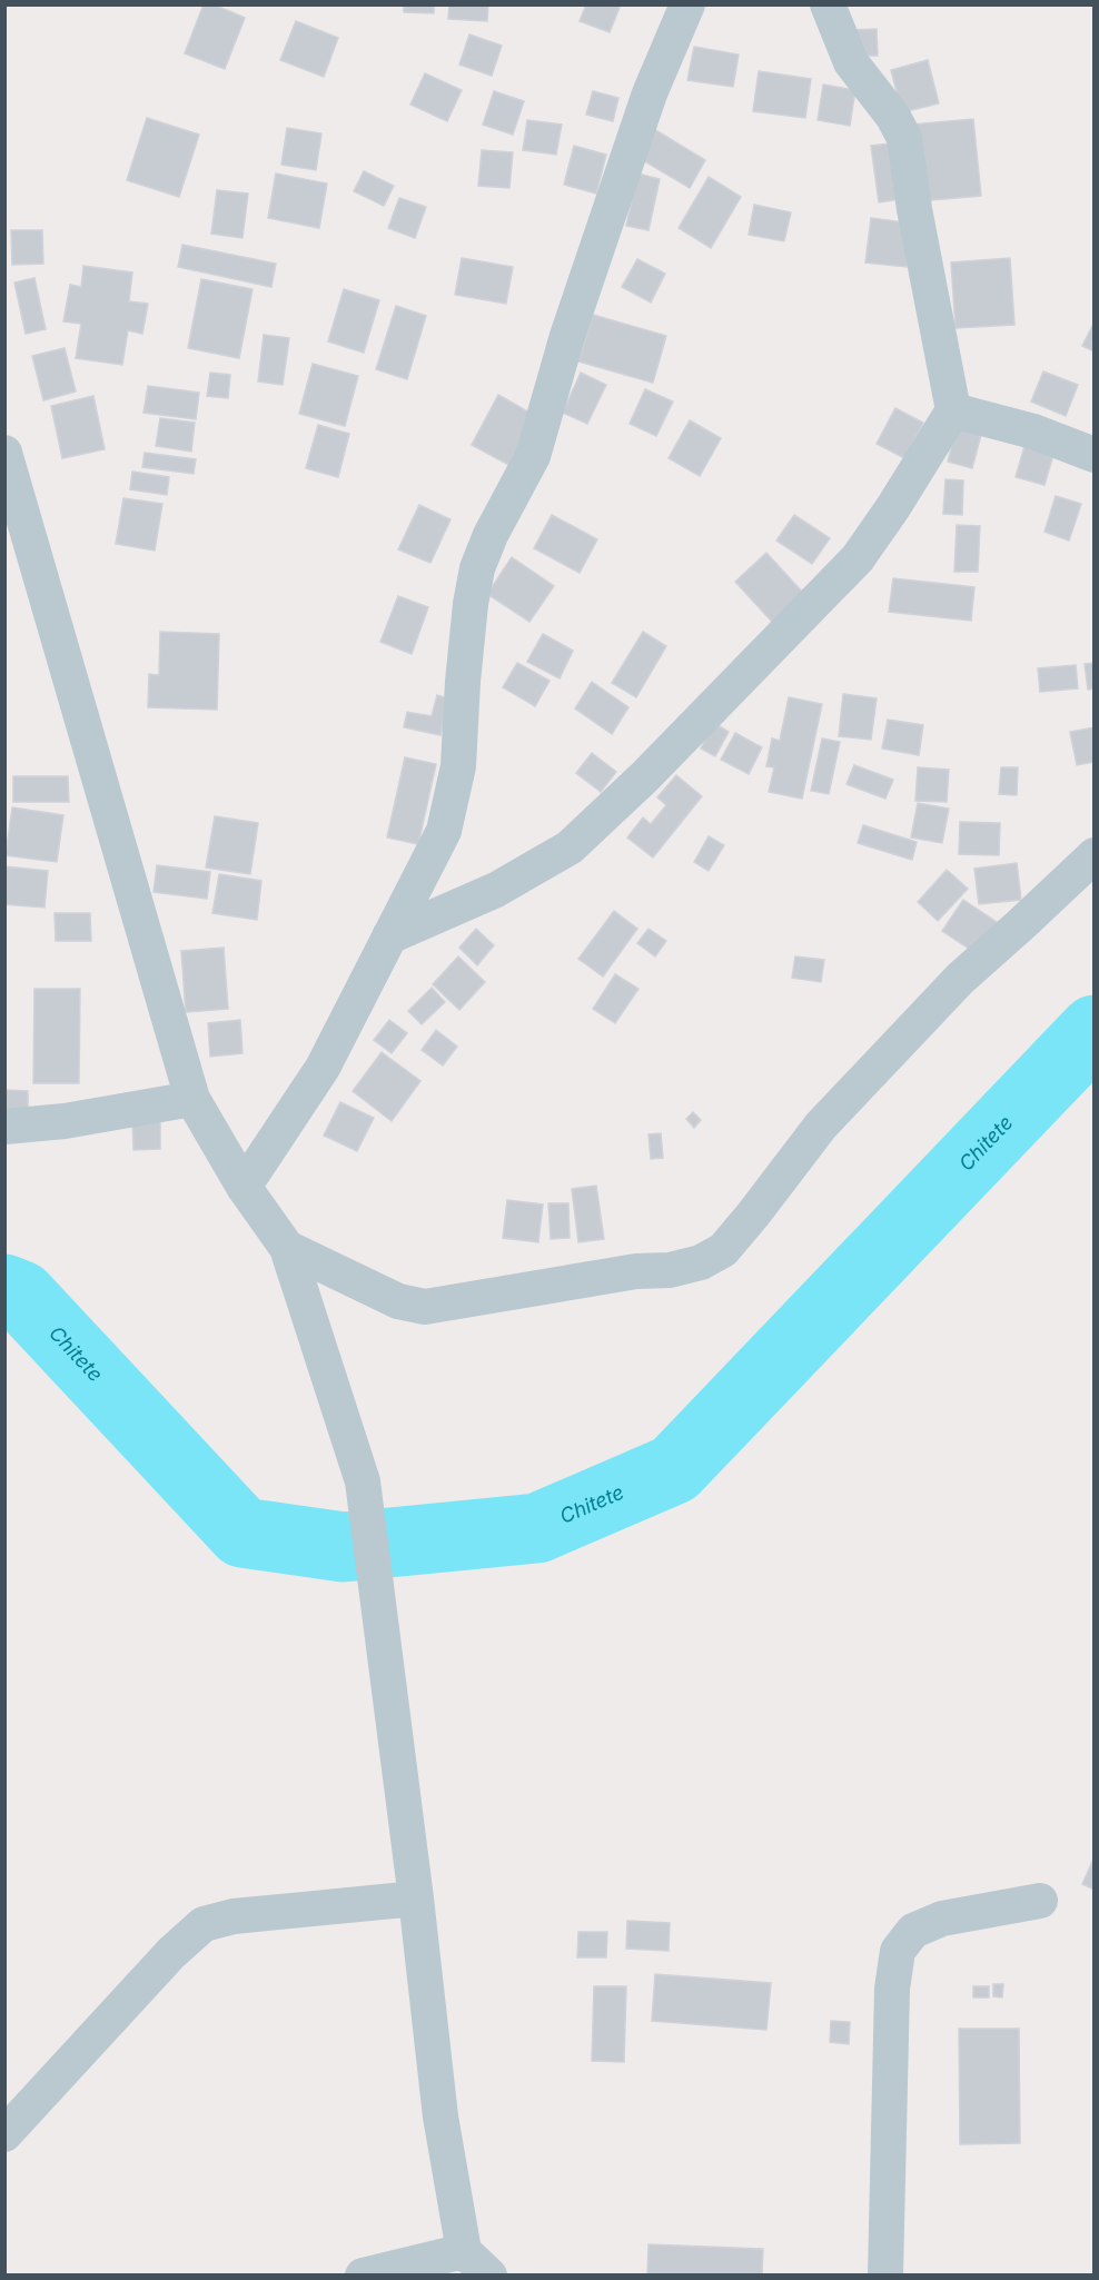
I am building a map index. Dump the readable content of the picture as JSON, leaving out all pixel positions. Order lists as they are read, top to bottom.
{
  "water": ["Chitete"]
}
